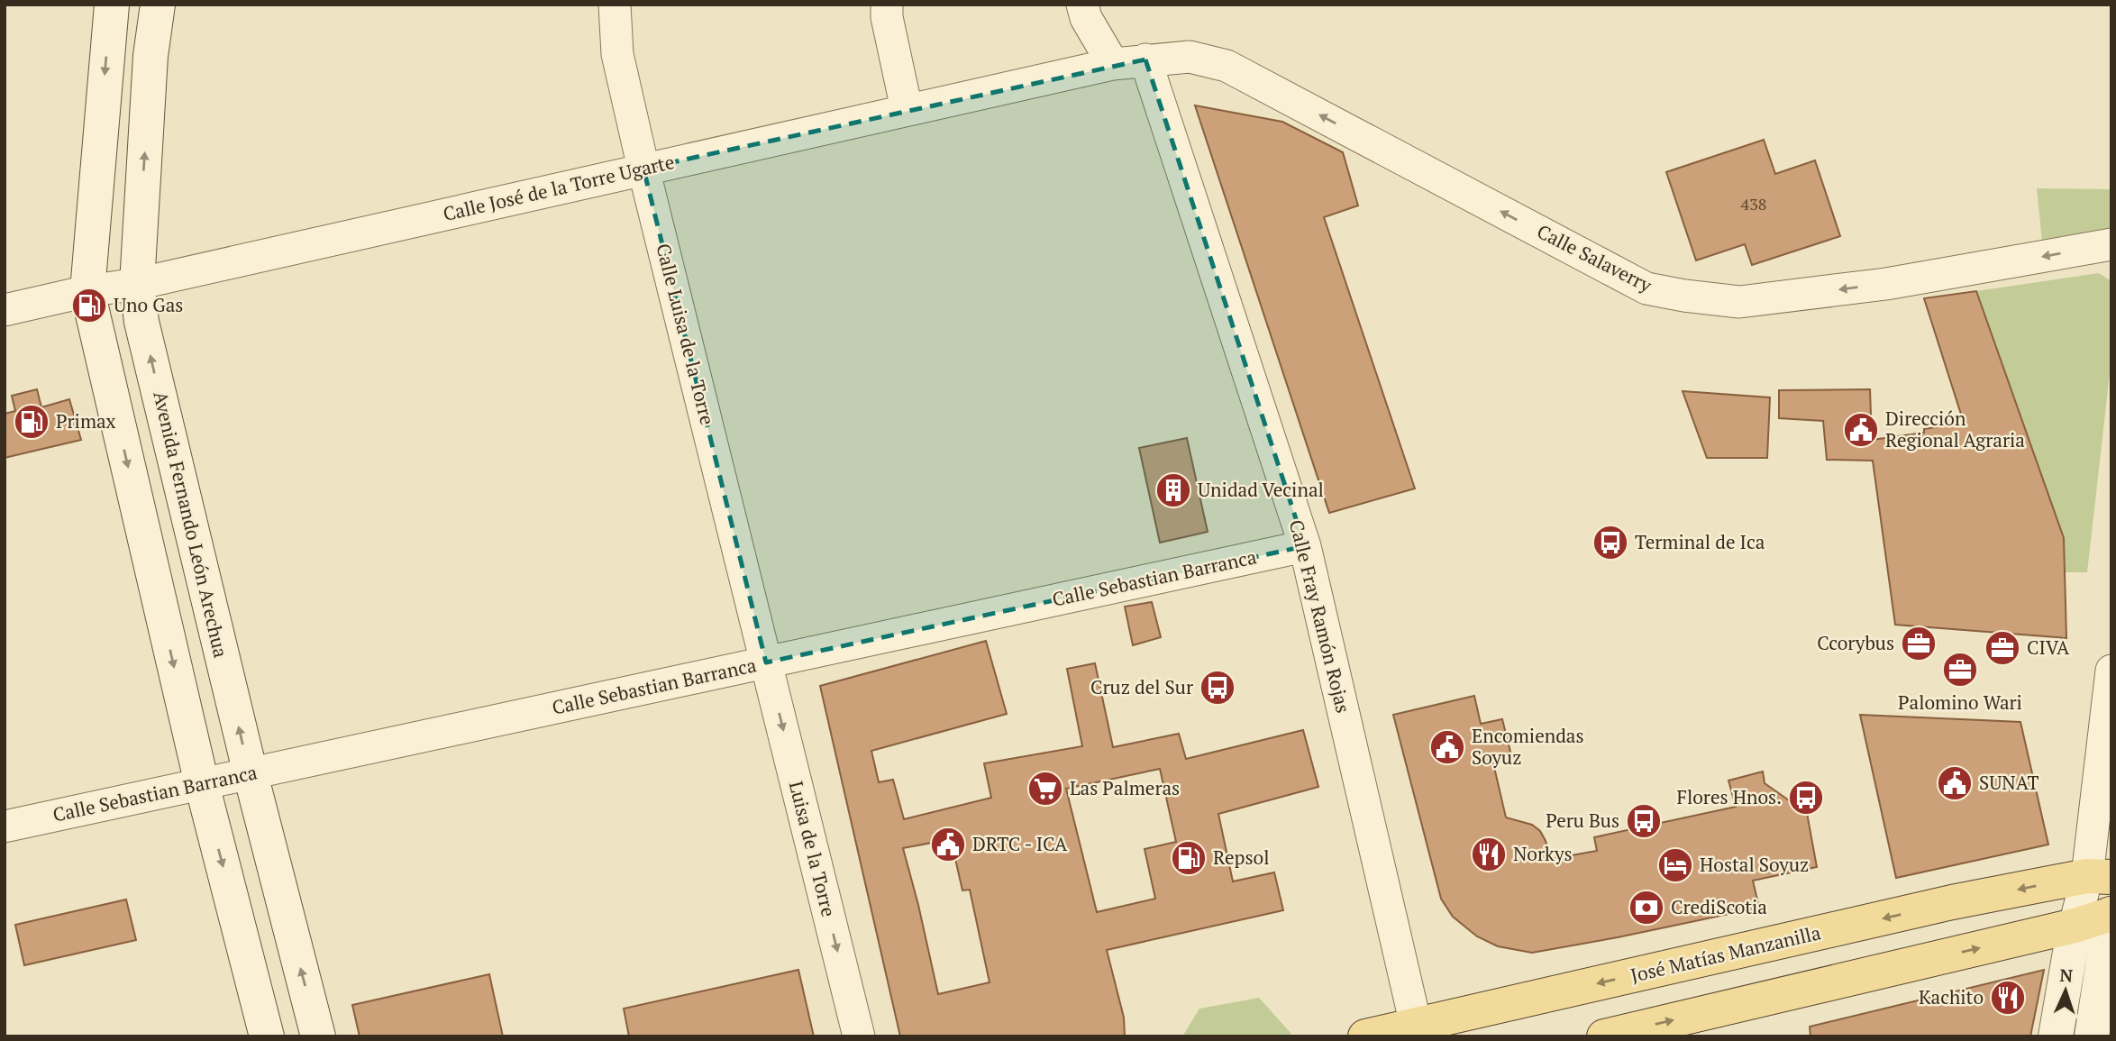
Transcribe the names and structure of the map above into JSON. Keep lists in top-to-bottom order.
{
  "streets": {
    "main road": ["Avenida Fernando León Arechua", "José Matías Manzanilla"],
    "street": [
      "Calle José de la Torre Ugarte",
      "Calle Salaverry",
      "Calle Luisa de la Torre",
      "Calle Sebastian Barranca",
      "Calle Fray Ramón Rojas",
      "Luisa de la Torre"
    ]
  },
  "crossings": [
    ["Calle José de la Torre Ugarte", "Calle Salaverry"],
    ["Calle José de la Torre Ugarte", "Calle Luisa de la Torre"],
    ["Calle José de la Torre Ugarte", "Avenida Fernando León Arechua"],
    ["Calle Salaverry", "Calle Fray Ramón Rojas"],
    ["Calle Luisa de la Torre", "Calle Sebastian Barranca"],
    ["Calle Luisa de la Torre", "Luisa de la Torre"],
    ["Avenida Fernando León Arechua", "Calle Sebastian Barranca"],
    ["Calle Sebastian Barranca", "Calle Fray Ramón Rojas"],
    ["Calle Sebastian Barranca", "Luisa de la Torre"],
    ["Calle Fray Ramón Rojas", "José Matías Manzanilla"]
  ],
  "one_way": ["Calle Salaverry", "Luisa de la Torre"],
  "places": {
    "fuel station": ["Uno Gas", "Primax", "Repsol"],
    "public building": [
      "Dirección Regional Agraria",
      "Encomiendas Soyuz",
      "SUNAT",
      "DRTC - ICA"
    ],
    "building": ["Unidad Vecinal"],
    "bus stop": [
      "Terminal de Ica",
      "Cruz del Sur",
      "Flores Hnos.",
      "Peru Bus"
    ],
    "office": ["Ccorybus", "CIVA", "Palomino Wari"],
    "supermarket": ["Las Palmeras"],
    "restaurant": ["Norkys", "Kachito"],
    "hotel": ["Hostal Soyuz"],
    "bank": ["CrediScotia"]
  },
  "house_numbers": ["438"],
  "north": "top"
}
